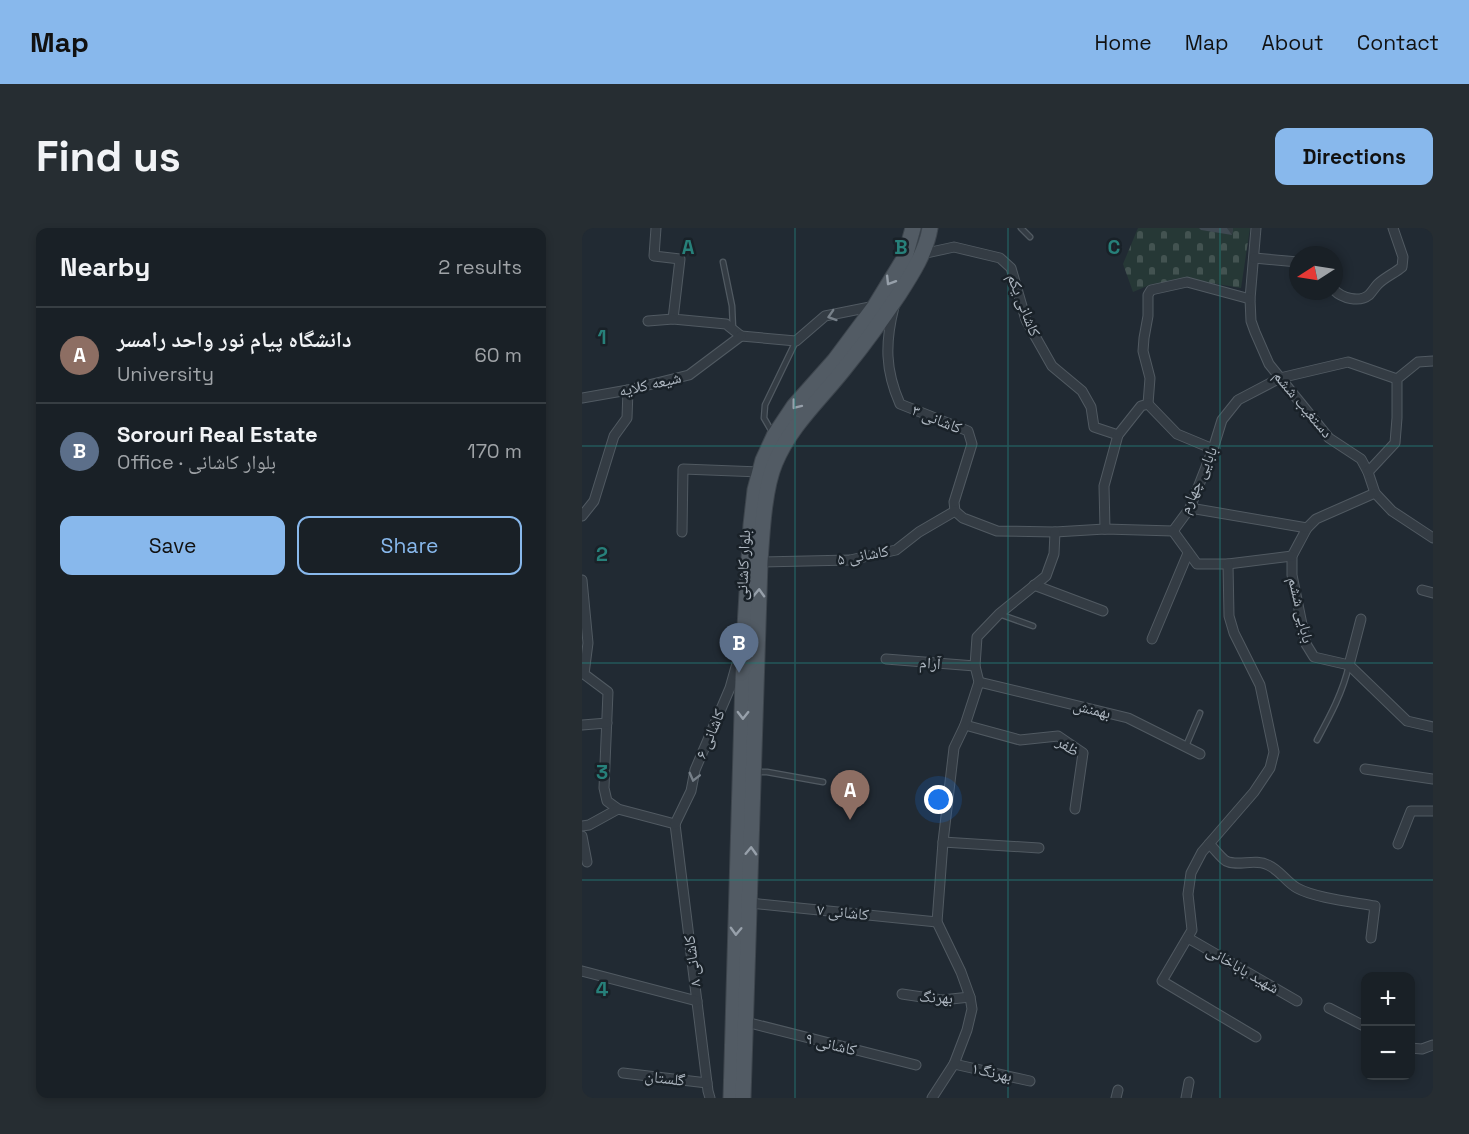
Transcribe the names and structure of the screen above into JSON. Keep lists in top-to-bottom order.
{
  "streets": {
    "main road": ["بلوار کاشانی"],
    "street": [
      "کاشانی یکم",
      "شیعه کلایه",
      "دستغیب ششم",
      "کاشانی ۳",
      "بابایی چهارم",
      "کاشانی ۵",
      "بابایی ششم",
      "آرام",
      "بهمنش",
      "کاشانی ۶",
      "ظفر",
      "کاشانی ۷",
      "کاشانی ۸",
      "شهید باباخانی",
      "بهرنگ",
      "کاشانی ۹",
      "۱بهرنگ",
      "گلستان"
    ]
  },
  "crossings": [
    ["کاشانی یکم", "بلوار کاشانی"],
    ["دستغیب ششم", "بابایی چهارم"],
    ["دستغیب ششم", "بابایی ششم"],
    ["کاشانی ۳", "کاشانی ۵"],
    ["کاشانی ۳", "بلوار کاشانی"],
    ["کاشانی ۵", "بلوار کاشانی"],
    ["بلوار کاشانی", "کاشانی ۶"],
    ["بلوار کاشانی", "کاشانی ۷"],
    ["بلوار کاشانی", "کاشانی ۹"],
    ["کاشانی ۶", "کاشانی ۸"],
    ["کاشانی ۸", "گلستان"]
  ],
  "one_way": ["کاشانی ۶"],
  "north": "left",
  "page": {
    "header": "Map",
    "nav": [
      "Home",
      "Map",
      "About",
      "Contact"
    ],
    "buttons": [
      "Directions",
      ["Save", "Share"]
    ],
    "title": "Find us",
    "heading": ["Nearby", "2 results"],
    "list": [
      {
        "mark": "A",
        "name": "دانشگاه پیام نور واحد رامسر",
        "note": "University",
        "value": "60 m"
      },
      {
        "mark": "B",
        "name": "Sorouri Real Estate",
        "note": "Office · بلوار کاشانی",
        "value": "170 m"
      }
    ],
    "pins": ["B", "A"],
    "map_buttons": ["+", "−"]
  },
  "grid": {
    "columns": ["A", "B", "C"],
    "rows": [
      "1",
      "2",
      "3",
      "4"
    ]
  }
}
